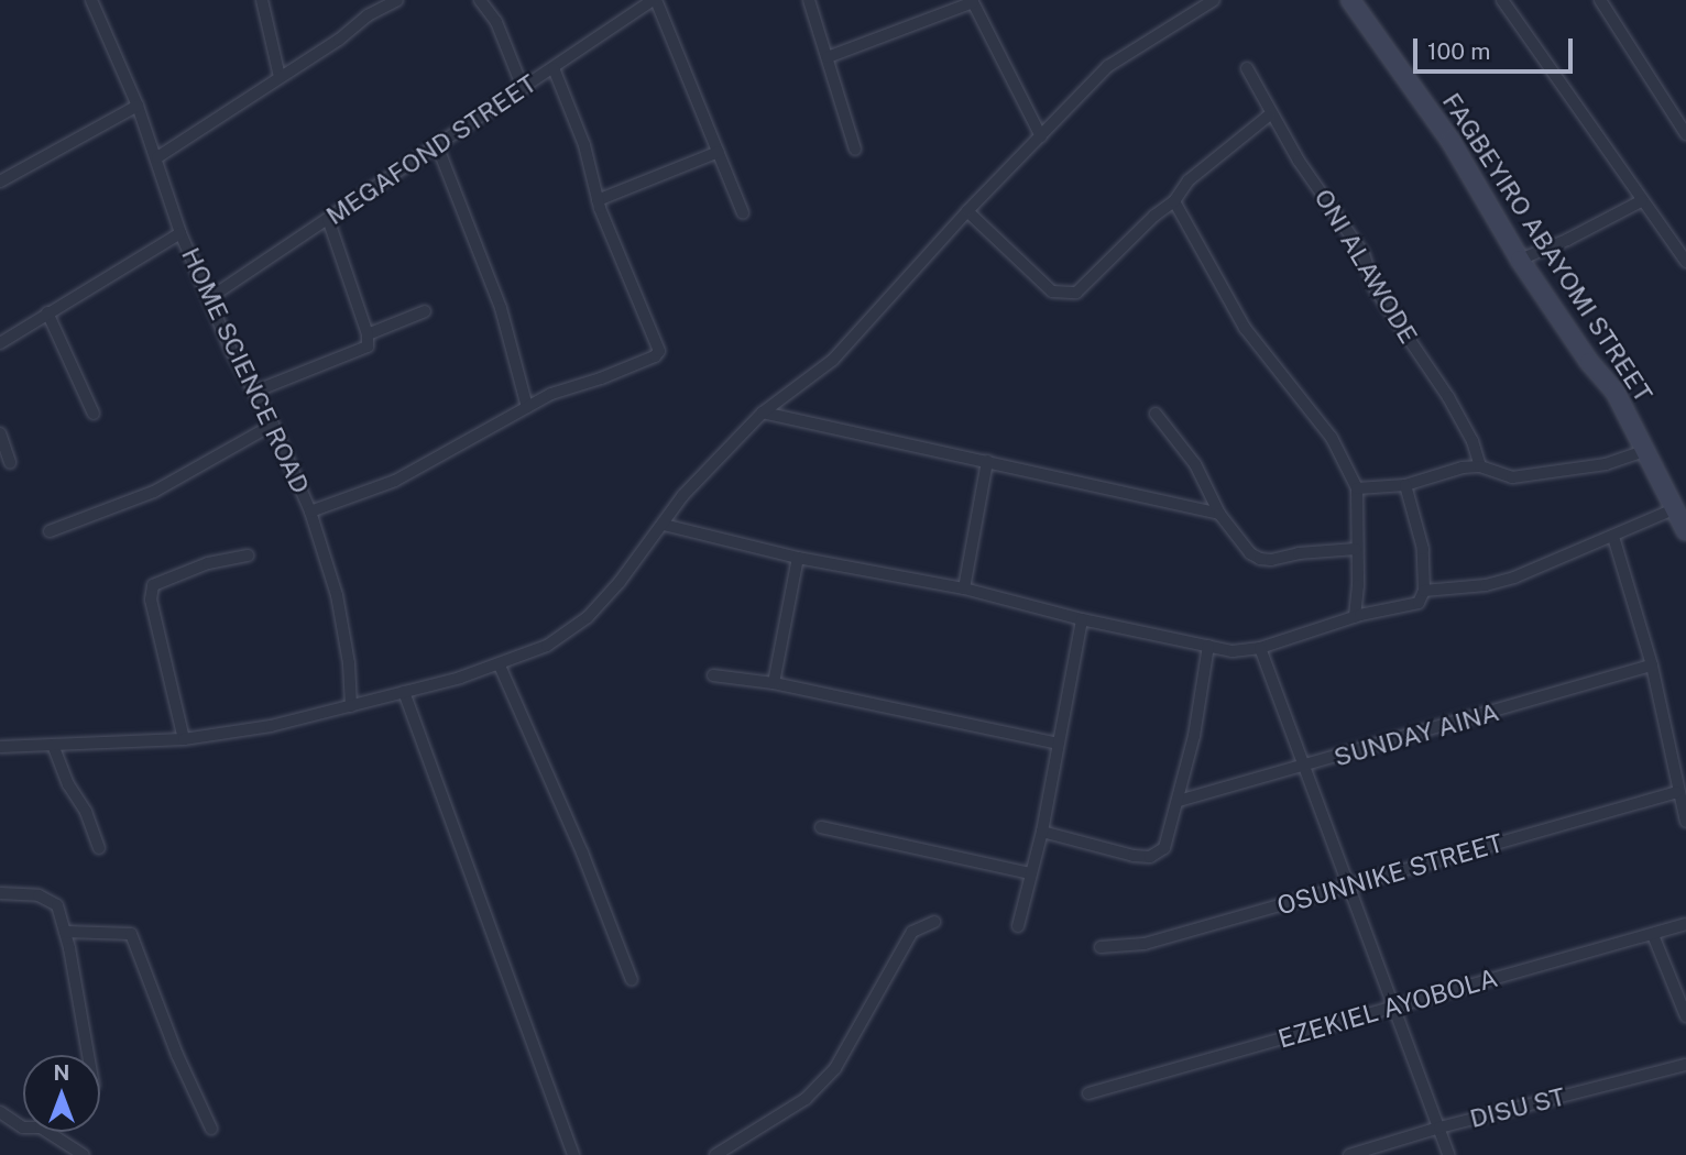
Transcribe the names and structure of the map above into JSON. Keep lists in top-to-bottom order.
{
  "streets": {
    "street": [
      "MEGAFOND STREET",
      "FAGBEYIRO ABAYOMI STREET",
      "ONI ALAWODE",
      "HOME SCIENCE ROAD",
      "SUNDAY AINA",
      "OSUNNIKE STREET",
      "EZEKIEL AYOBOLA",
      "DISU ST"
    ]
  },
  "crossings": [
    ["MEGAFOND STREET", "HOME SCIENCE ROAD"]
  ],
  "scale_bar": "100 m",
  "north": "top"
}
